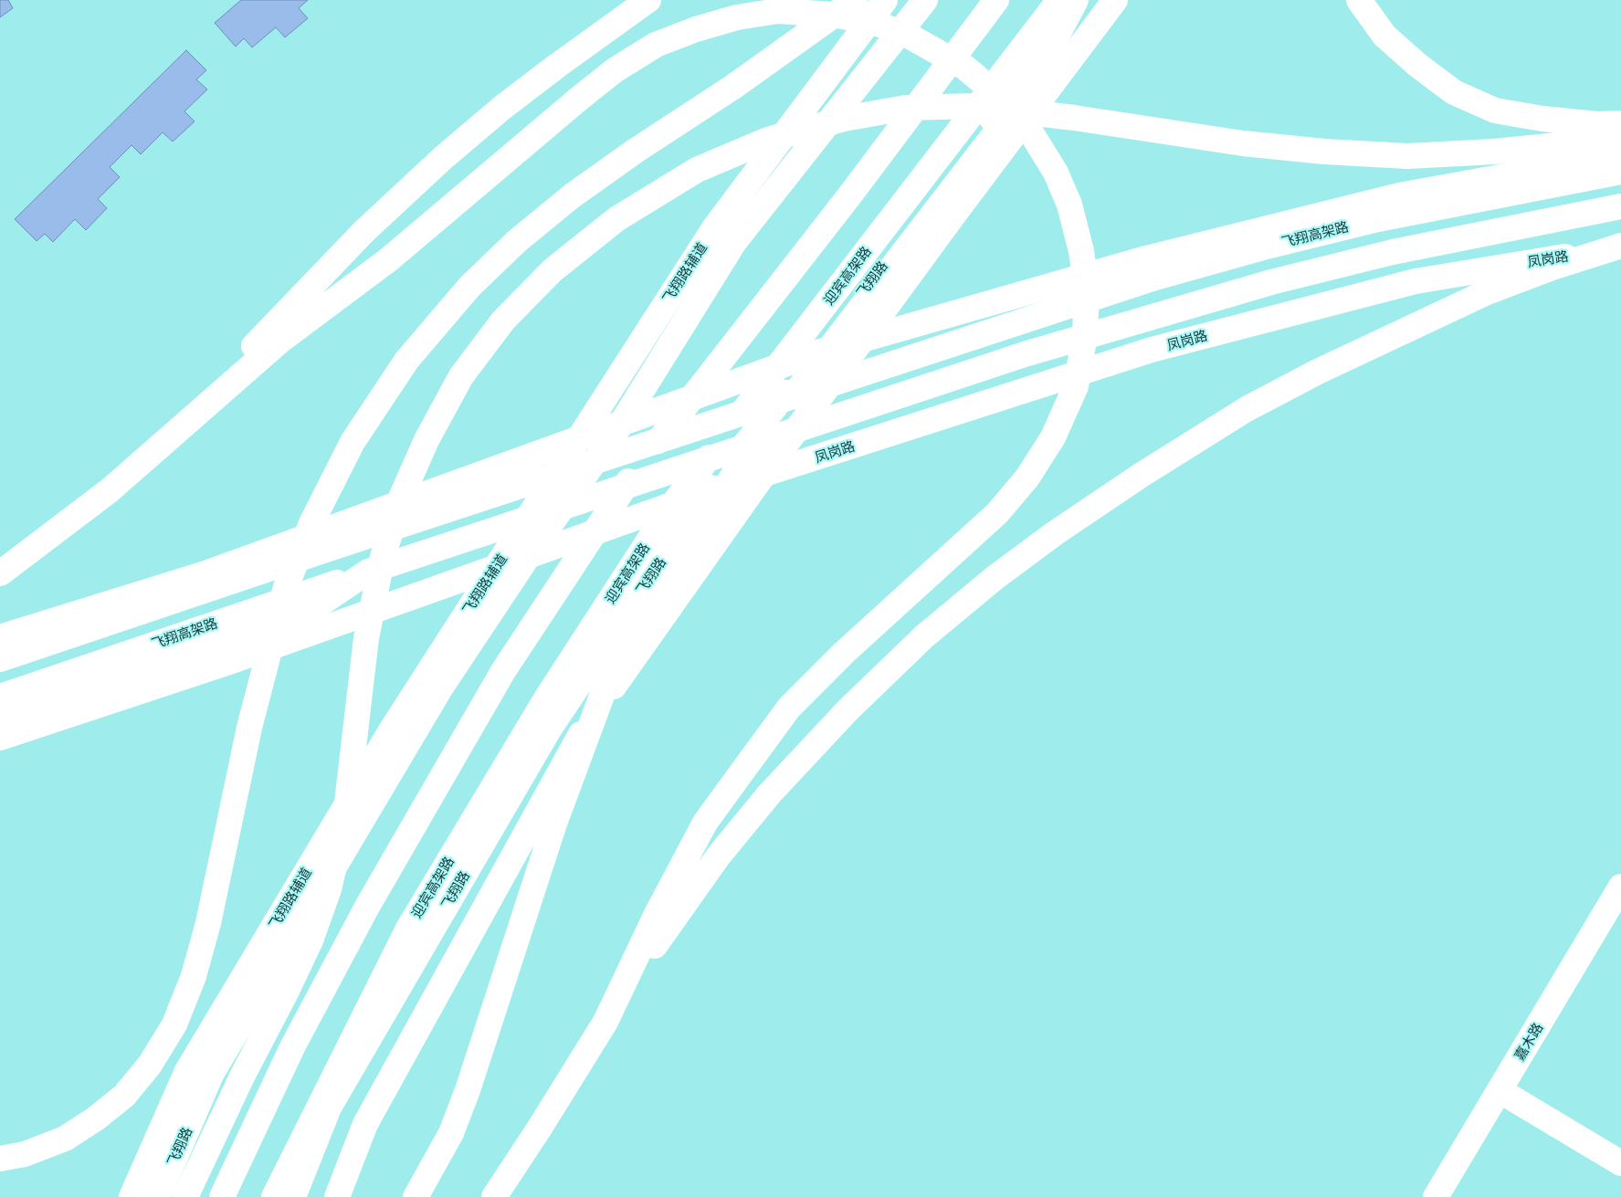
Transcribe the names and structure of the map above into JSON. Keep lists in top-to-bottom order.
{
  "streets": {
    "main road": [
      "飞翔高架路",
      "凤岗路",
      "飞翔路辅道",
      "迎宾高架路",
      "飞翔路",
      "嘉木路"
    ]
  },
  "crossings": [
    ["凤岗路", "飞翔路辅道"],
    ["凤岗路", "飞翔路"]
  ]
}
